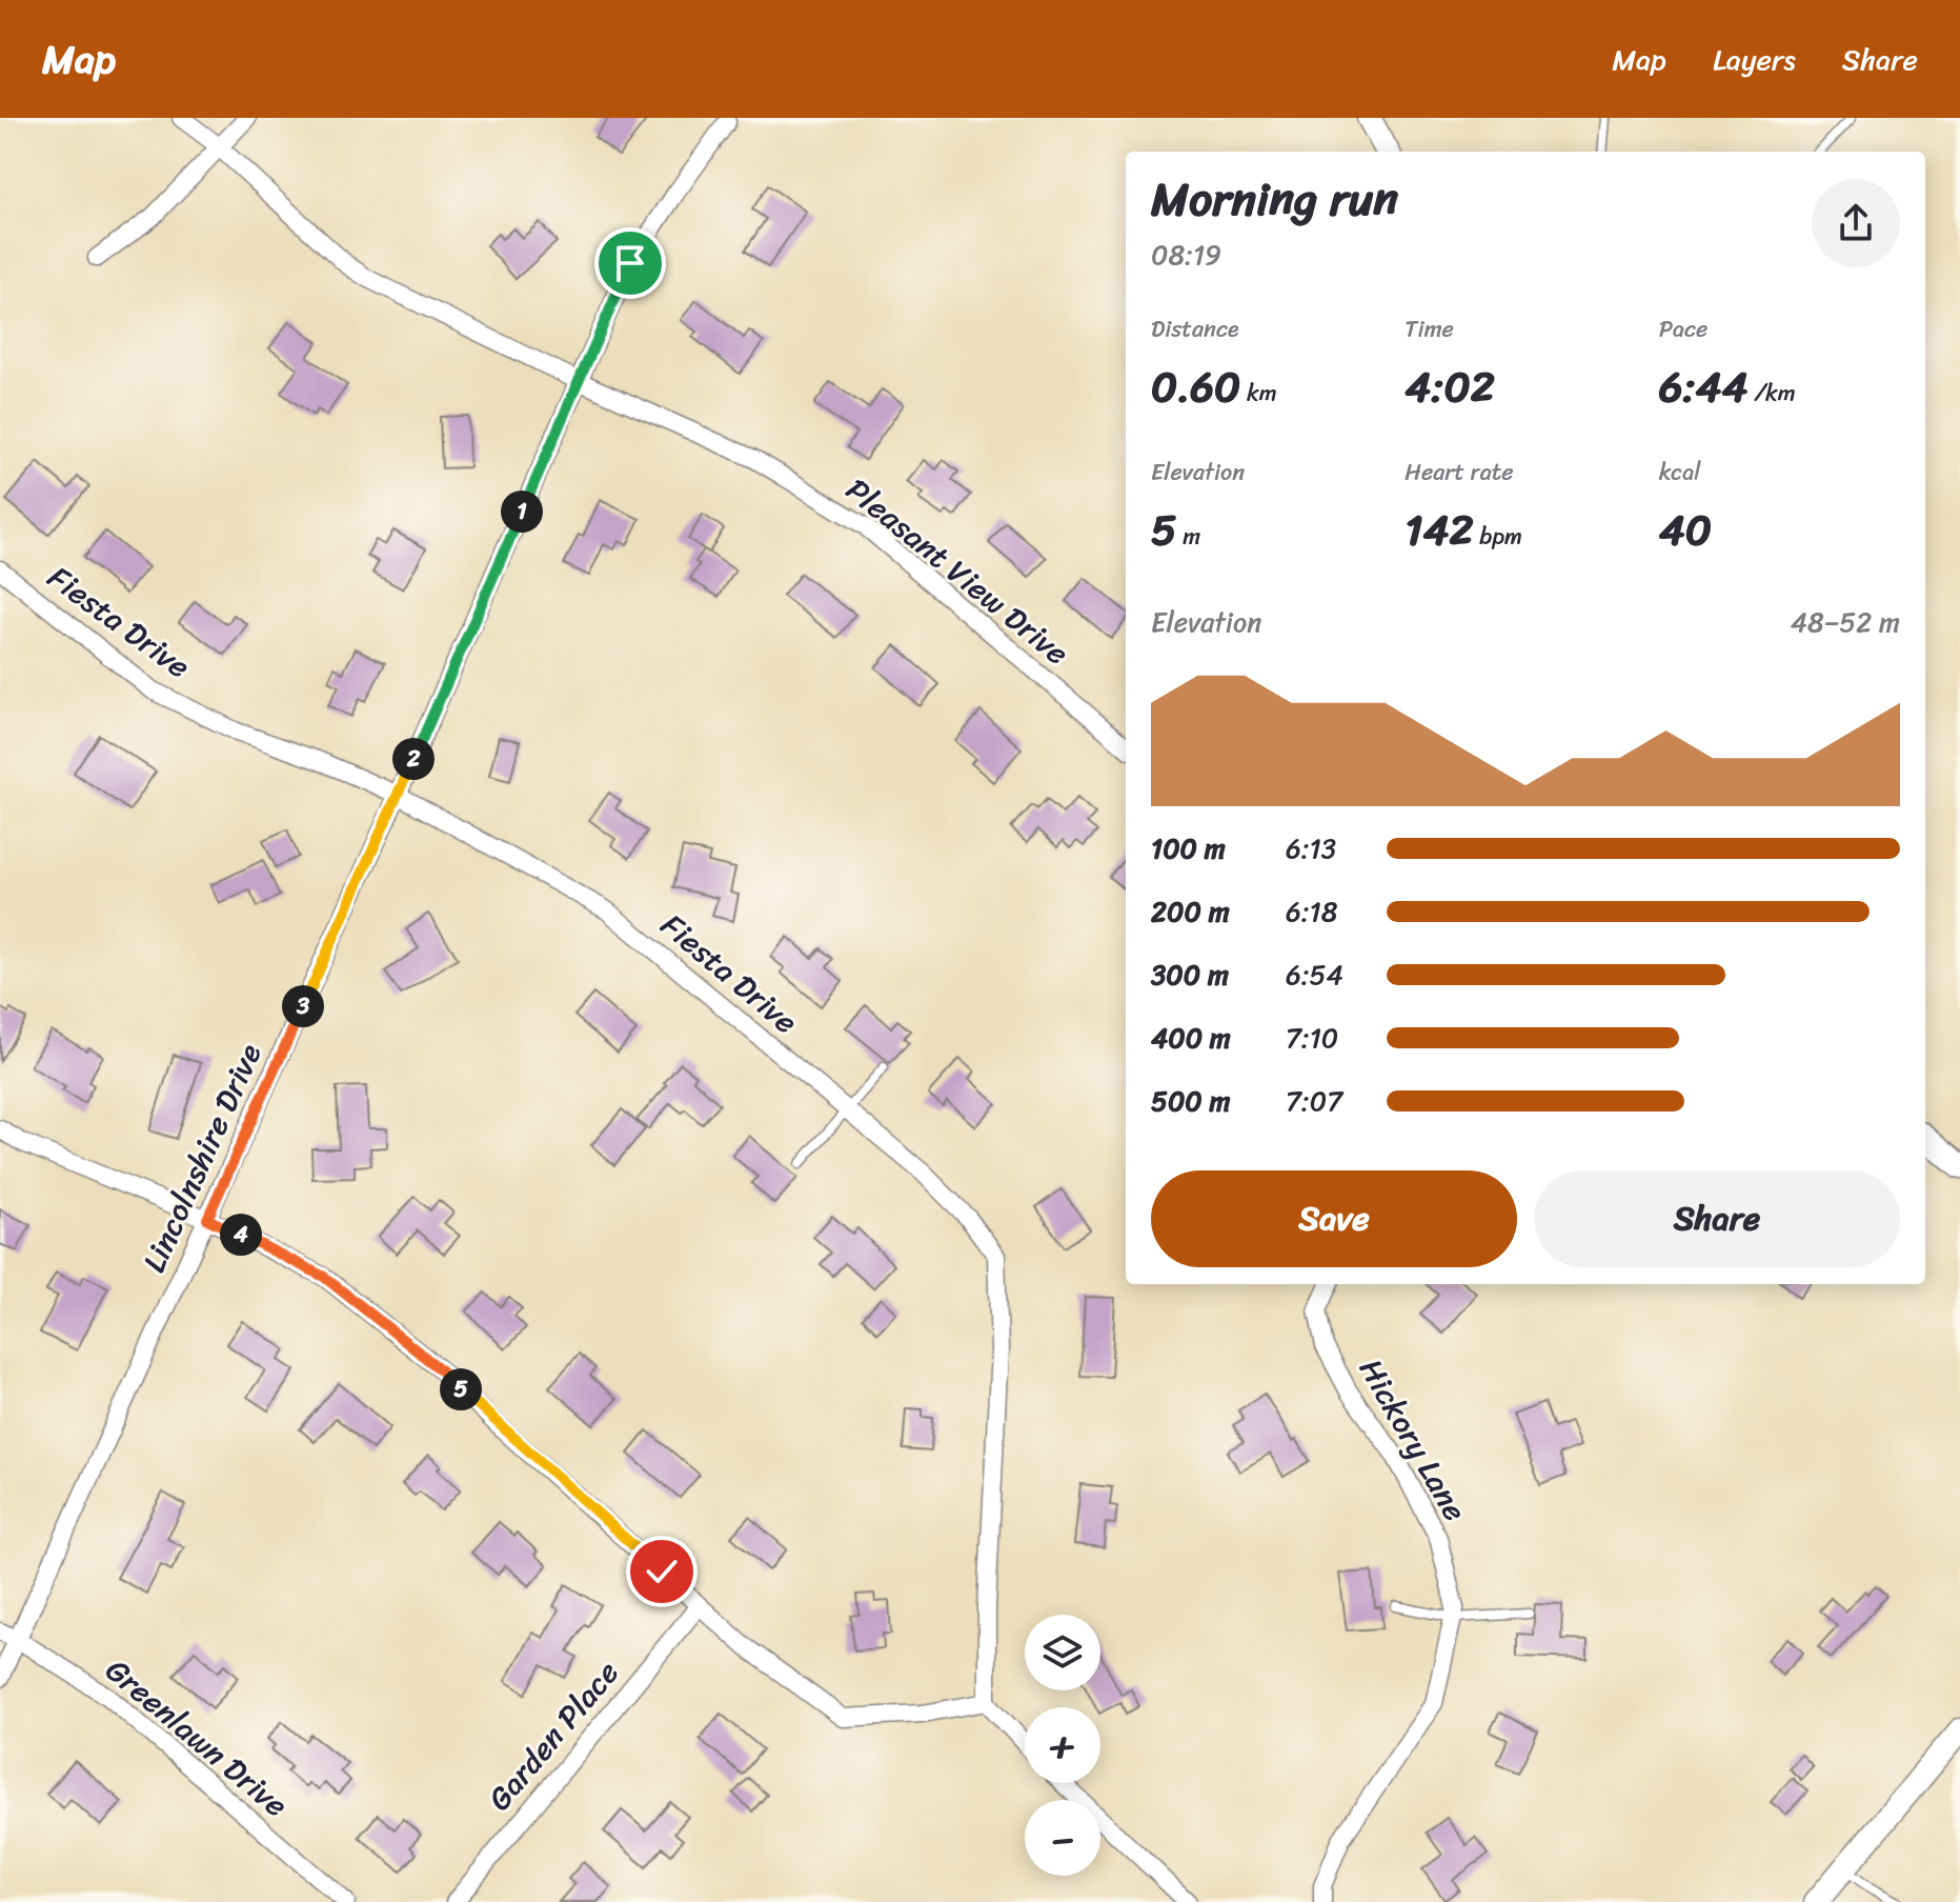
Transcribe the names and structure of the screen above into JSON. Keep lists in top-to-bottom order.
{
  "streets": {
    "street": [
      "Pleasant View Drive",
      "Fiesta Drive",
      "Lincolnshire Drive",
      "Hickory Lane",
      "Garden Place",
      "Greenlawn Drive"
    ]
  },
  "crossings": [
    ["Pleasant View Drive", "Lincolnshire Drive"],
    ["Fiesta Drive", "Lincolnshire Drive"],
    ["Lincolnshire Drive", "Greenlawn Drive"]
  ],
  "page": {
    "header": "Map",
    "nav": ["Map", "Layers", "Share"],
    "heading": ["Morning run", "08:19"],
    "stats": [
      ["Distance", "0.60 km"],
      ["Time", "4:02"],
      ["Pace", "6:44 /km"],
      ["Elevation", "5 m"],
      ["Heart rate", "142 bpm"],
      ["kcal", "40"]
    ],
    "pins": [
      "1",
      "2",
      "3",
      "4",
      "5"
    ],
    "chart": ["Elevation", "48–52 m"],
    "list": [
      {
        "name": "100 m",
        "note": "6:13"
      },
      {
        "name": "200 m",
        "note": "6:18"
      },
      {
        "name": "300 m",
        "note": "6:54"
      },
      {
        "name": "400 m",
        "note": "7:10"
      },
      {
        "name": "500 m",
        "note": "7:07"
      }
    ],
    "buttons": ["Save", "Share"],
    "map_buttons": ["+", "−"]
  }
}
